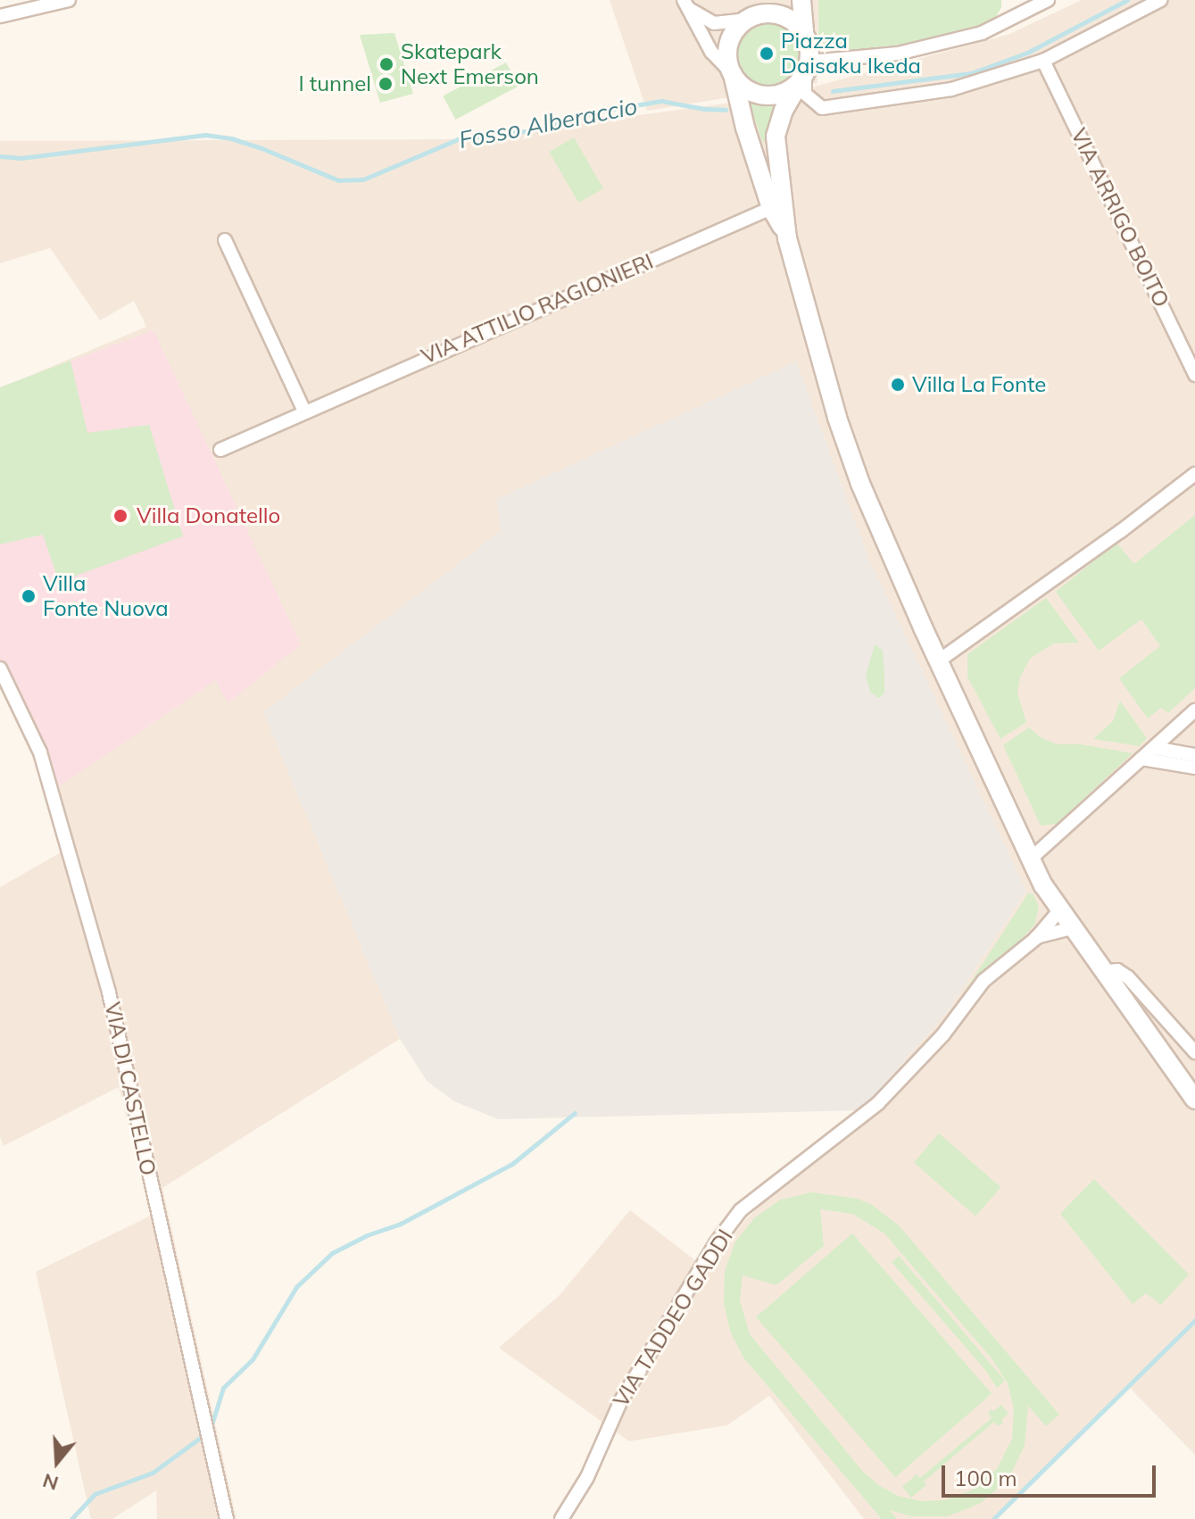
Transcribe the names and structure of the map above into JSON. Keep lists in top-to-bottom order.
{
  "streets": {
    "street": [
      "VIA ARRIGO BOITO",
      "VIA ATTILIO RAGIONIERI",
      "VIA DI CASTELLO",
      "VIA TADDEO GADDI"
    ]
  },
  "water": ["Fosso Alberaccio"],
  "places": [
    "Piazza Daisaku Ikeda",
    "Skatepark Next Emerson",
    "I tunnel",
    "Villa La Fonte",
    "Villa Donatello",
    "Villa Fonte Nuova"
  ],
  "scale_bar": "100 m",
  "north": "bottom"
}
